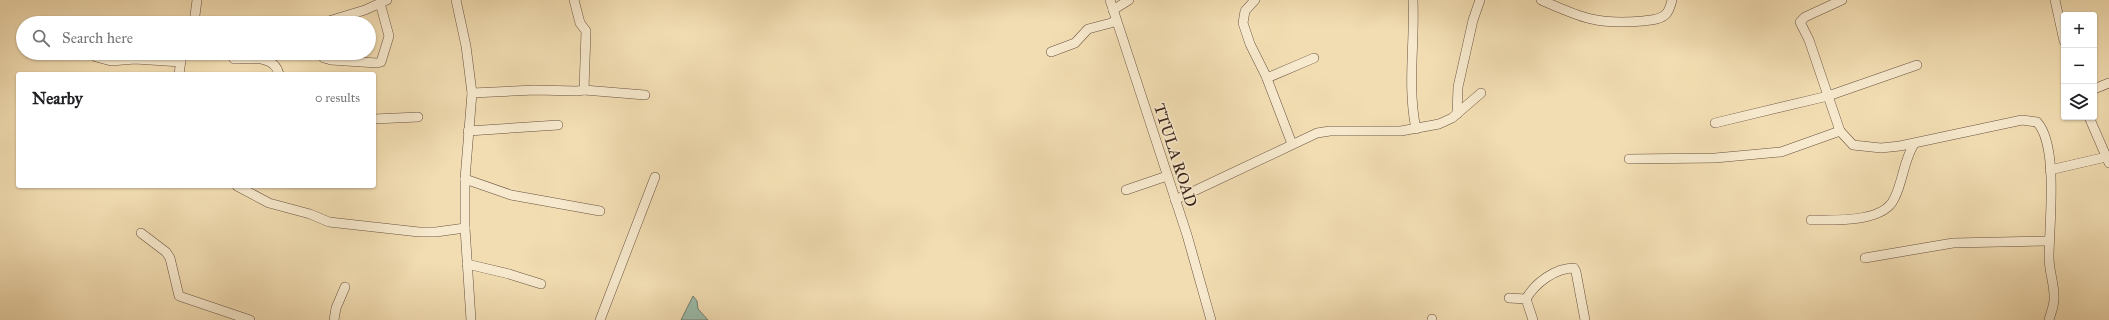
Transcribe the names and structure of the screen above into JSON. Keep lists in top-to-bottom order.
{
  "streets": {
    "street": ["TTULA ROAD"]
  },
  "page": {
    "map_buttons": ["+", "−"],
    "search": "Search here",
    "heading": ["Nearby", "0 results"]
  }
}
